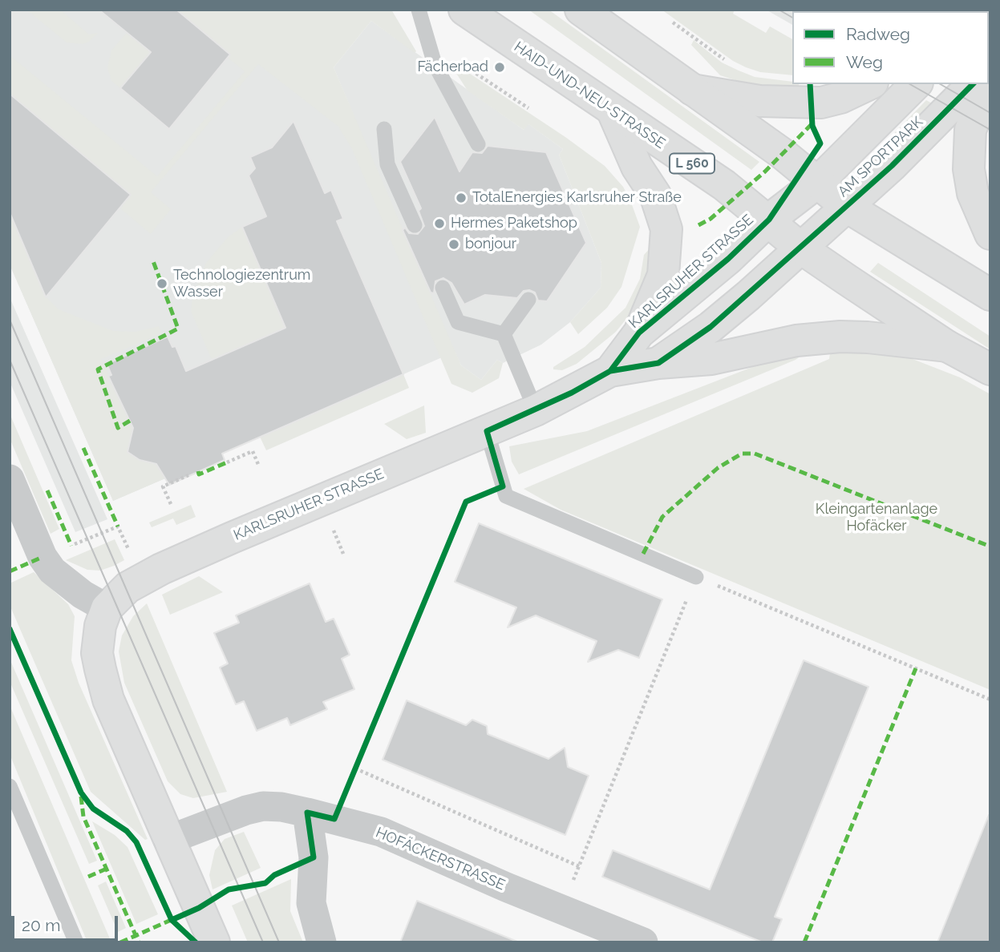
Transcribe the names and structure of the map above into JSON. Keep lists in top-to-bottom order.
{
  "streets": {
    "street": [
      "HAID-UND-NEU-STRASSE",
      "AM SPORTPARK",
      "L 560",
      "KARLSRUHER STRASSE",
      "HOFÄCKERSTRASSE"
    ]
  },
  "crossings": [
    ["HAID-UND-NEU-STRASSE", "L 560"],
    ["HAID-UND-NEU-STRASSE", "KARLSRUHER STRASSE"],
    ["AM SPORTPARK", "L 560"],
    ["AM SPORTPARK", "KARLSRUHER STRASSE"],
    ["L 560", "KARLSRUHER STRASSE"],
    ["KARLSRUHER STRASSE", "HOFÄCKERSTRASSE"]
  ],
  "parks": ["Kleingartenanlage Hofäcker"],
  "places": [
    "Fächerbad",
    "TotalEnergies Karlsruher Straße",
    "Hermes Paketshop",
    "bonjour",
    "Technologiezentrum Wasser"
  ],
  "legend": ["Radweg", "Weg"],
  "scale_bar": "20 m"
}
